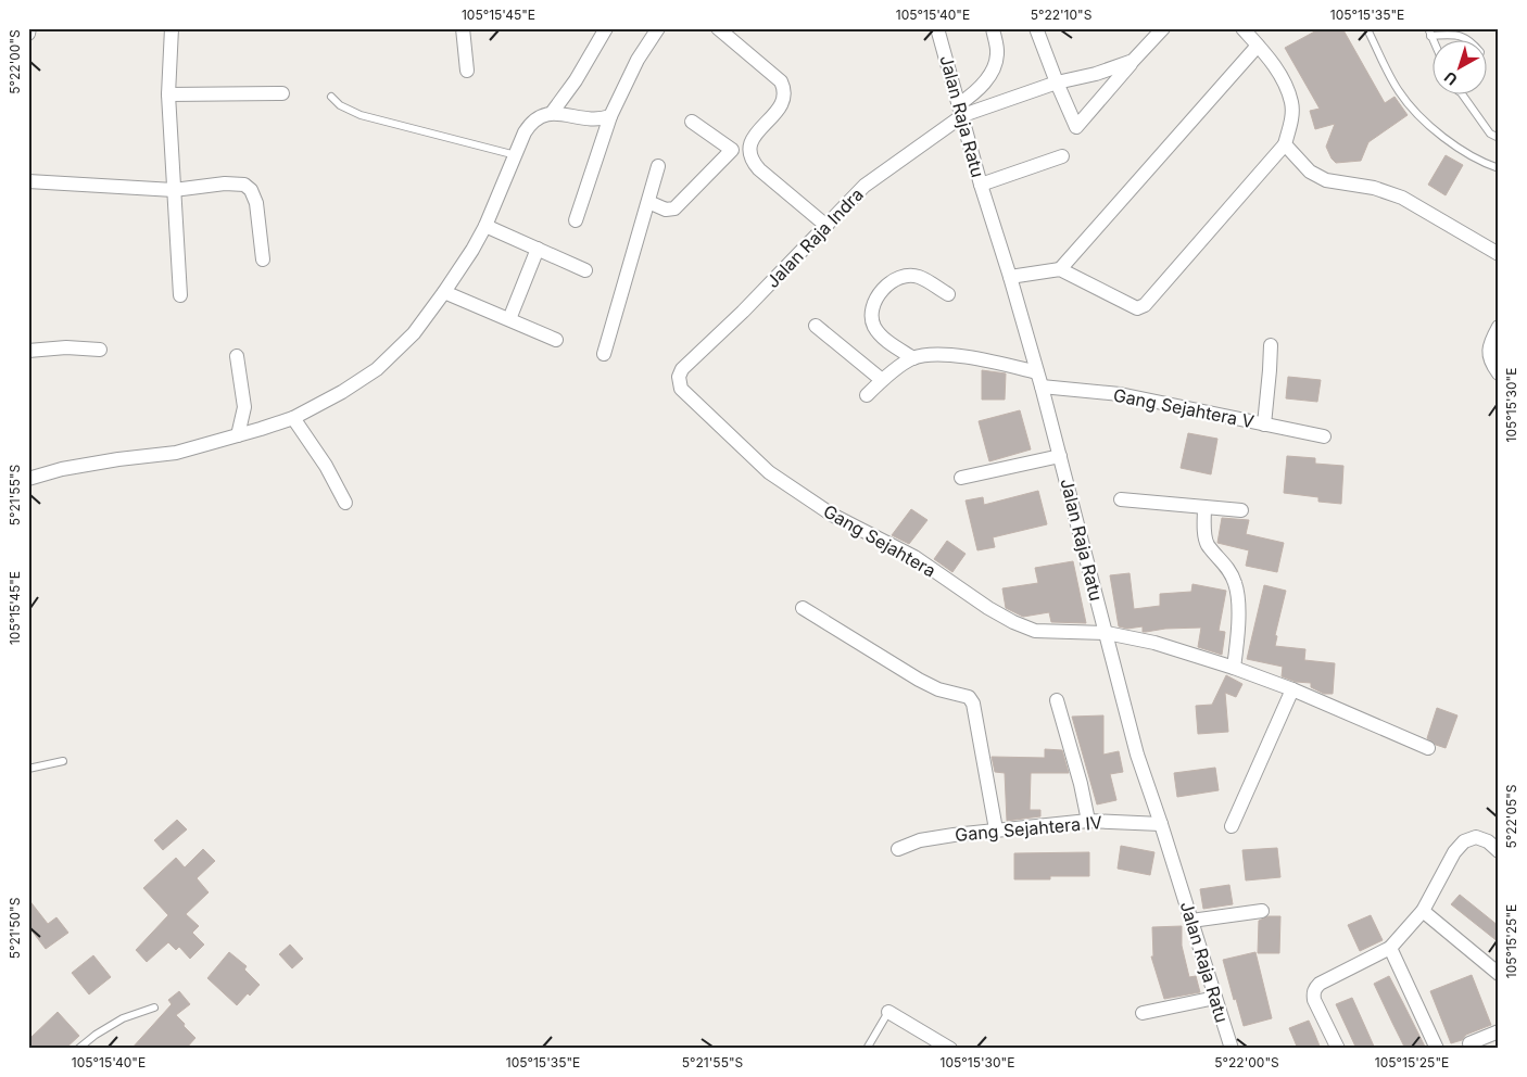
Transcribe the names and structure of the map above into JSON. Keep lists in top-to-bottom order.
{
  "streets": {
    "street": [
      "Jalan Raja Ratu",
      "Jalan Raja Indra",
      "Gang Sejahtera V",
      "Gang Sejahtera",
      "Gang Sejahtera IV"
    ]
  },
  "crossings": [
    ["Jalan Raja Ratu", "Jalan Raja Indra"],
    ["Jalan Raja Ratu", "Gang Sejahtera V"],
    ["Jalan Raja Ratu", "Gang Sejahtera"],
    ["Jalan Raja Ratu", "Gang Sejahtera IV"],
    ["Jalan Raja Indra", "Gang Sejahtera"]
  ],
  "north": "bottom left",
  "coordinates": [
    "105°15'45\"E",
    "105°15'40\"E",
    "5°22'10\"S",
    "105°15'35\"E",
    "5°22'00\"S",
    "105°15'30\"E",
    "5°21'55\"S",
    "5°22'05\"S",
    "5°21'50\"S",
    "105°15'25\"E"
  ]
}
